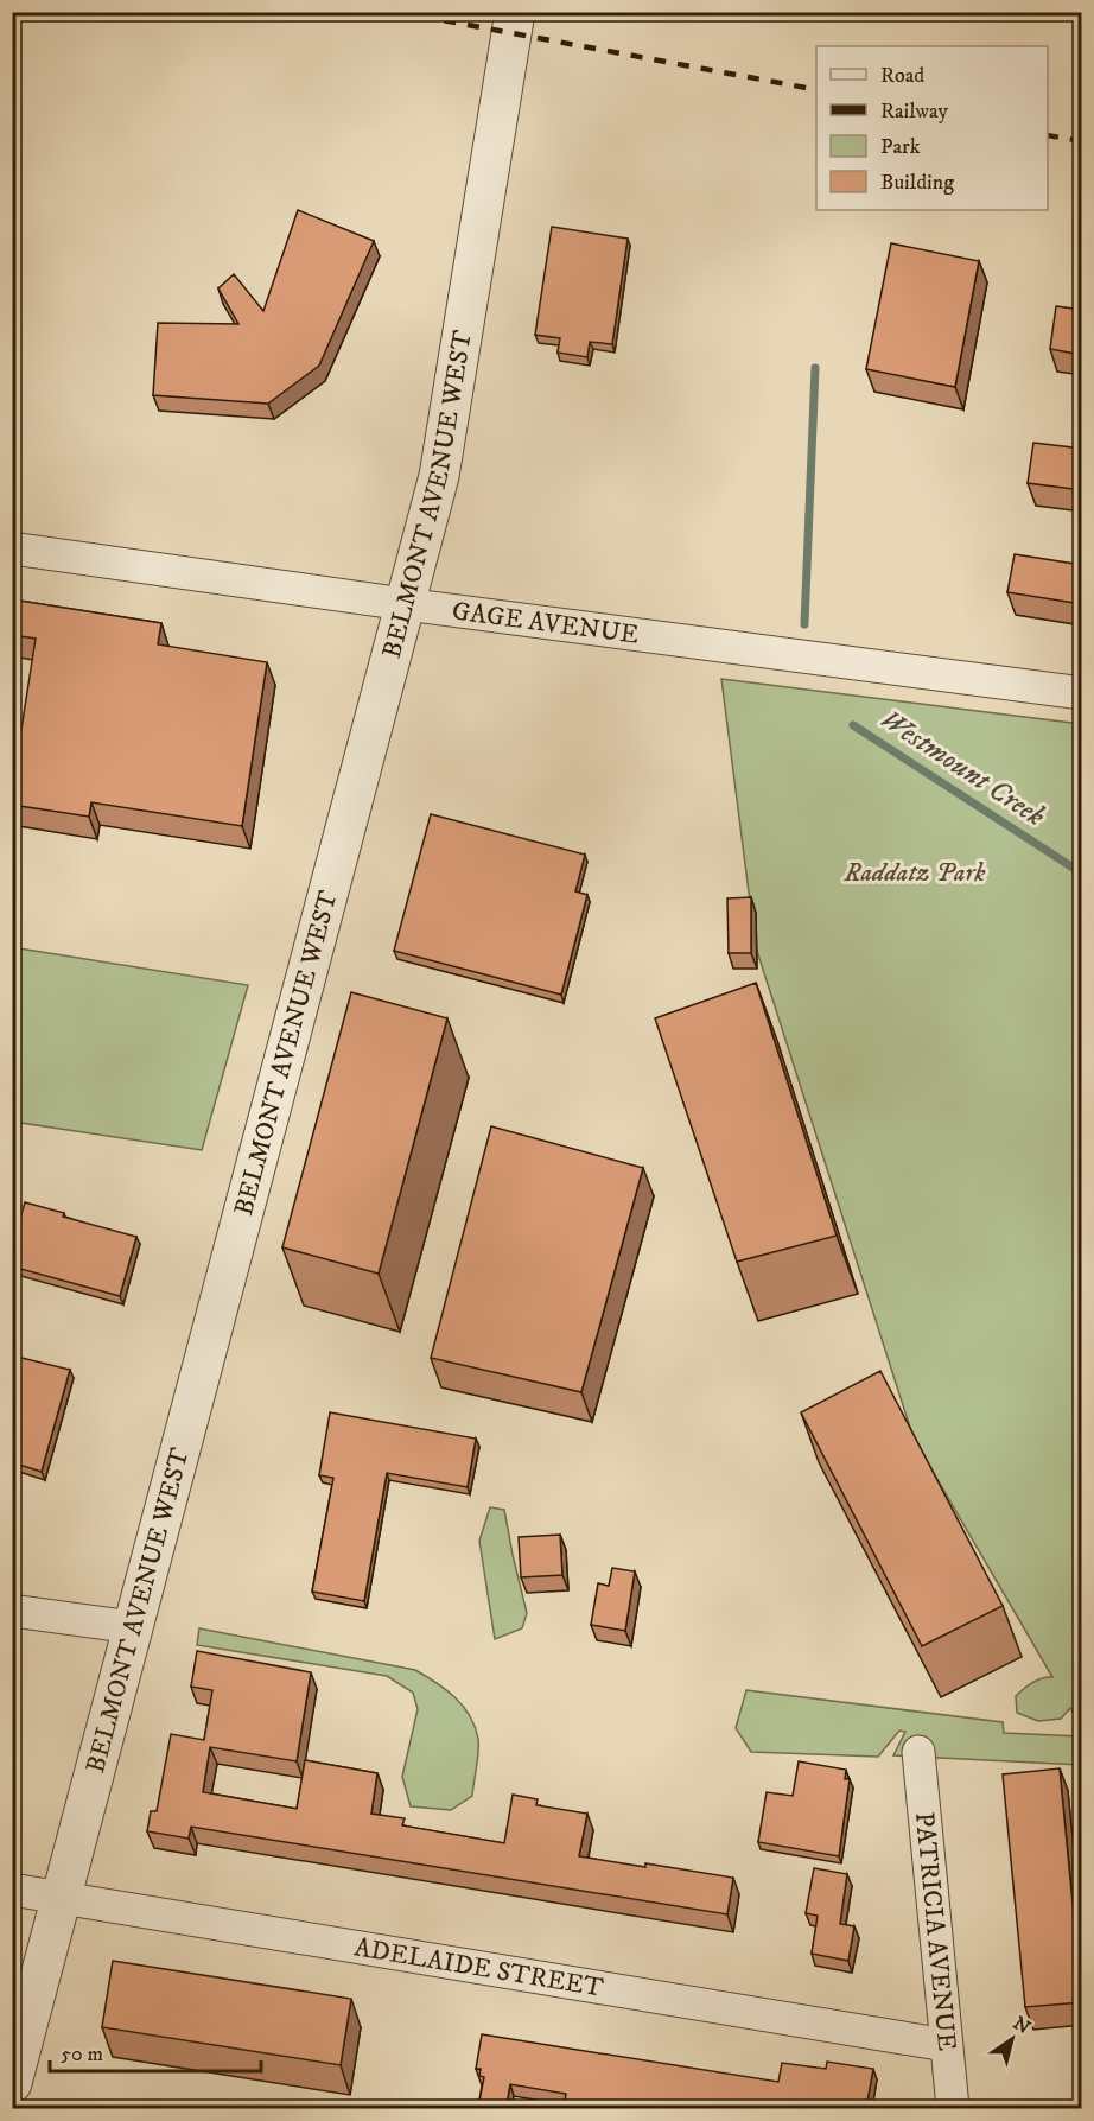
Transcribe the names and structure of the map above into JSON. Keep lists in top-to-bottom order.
{
  "streets": {
    "street": [
      "BELMONT AVENUE WEST",
      "GAGE AVENUE",
      "PATRICIA AVENUE",
      "ADELAIDE STREET"
    ]
  },
  "crossings": [
    ["BELMONT AVENUE WEST", "GAGE AVENUE"],
    ["BELMONT AVENUE WEST", "ADELAIDE STREET"],
    ["PATRICIA AVENUE", "ADELAIDE STREET"]
  ],
  "water": ["Westmount Creek"],
  "parks": ["Raddatz Park"],
  "legend": [
    "Road",
    "Railway",
    "Park",
    "Building"
  ],
  "scale_bar": "50 m",
  "north": "top right"
}
